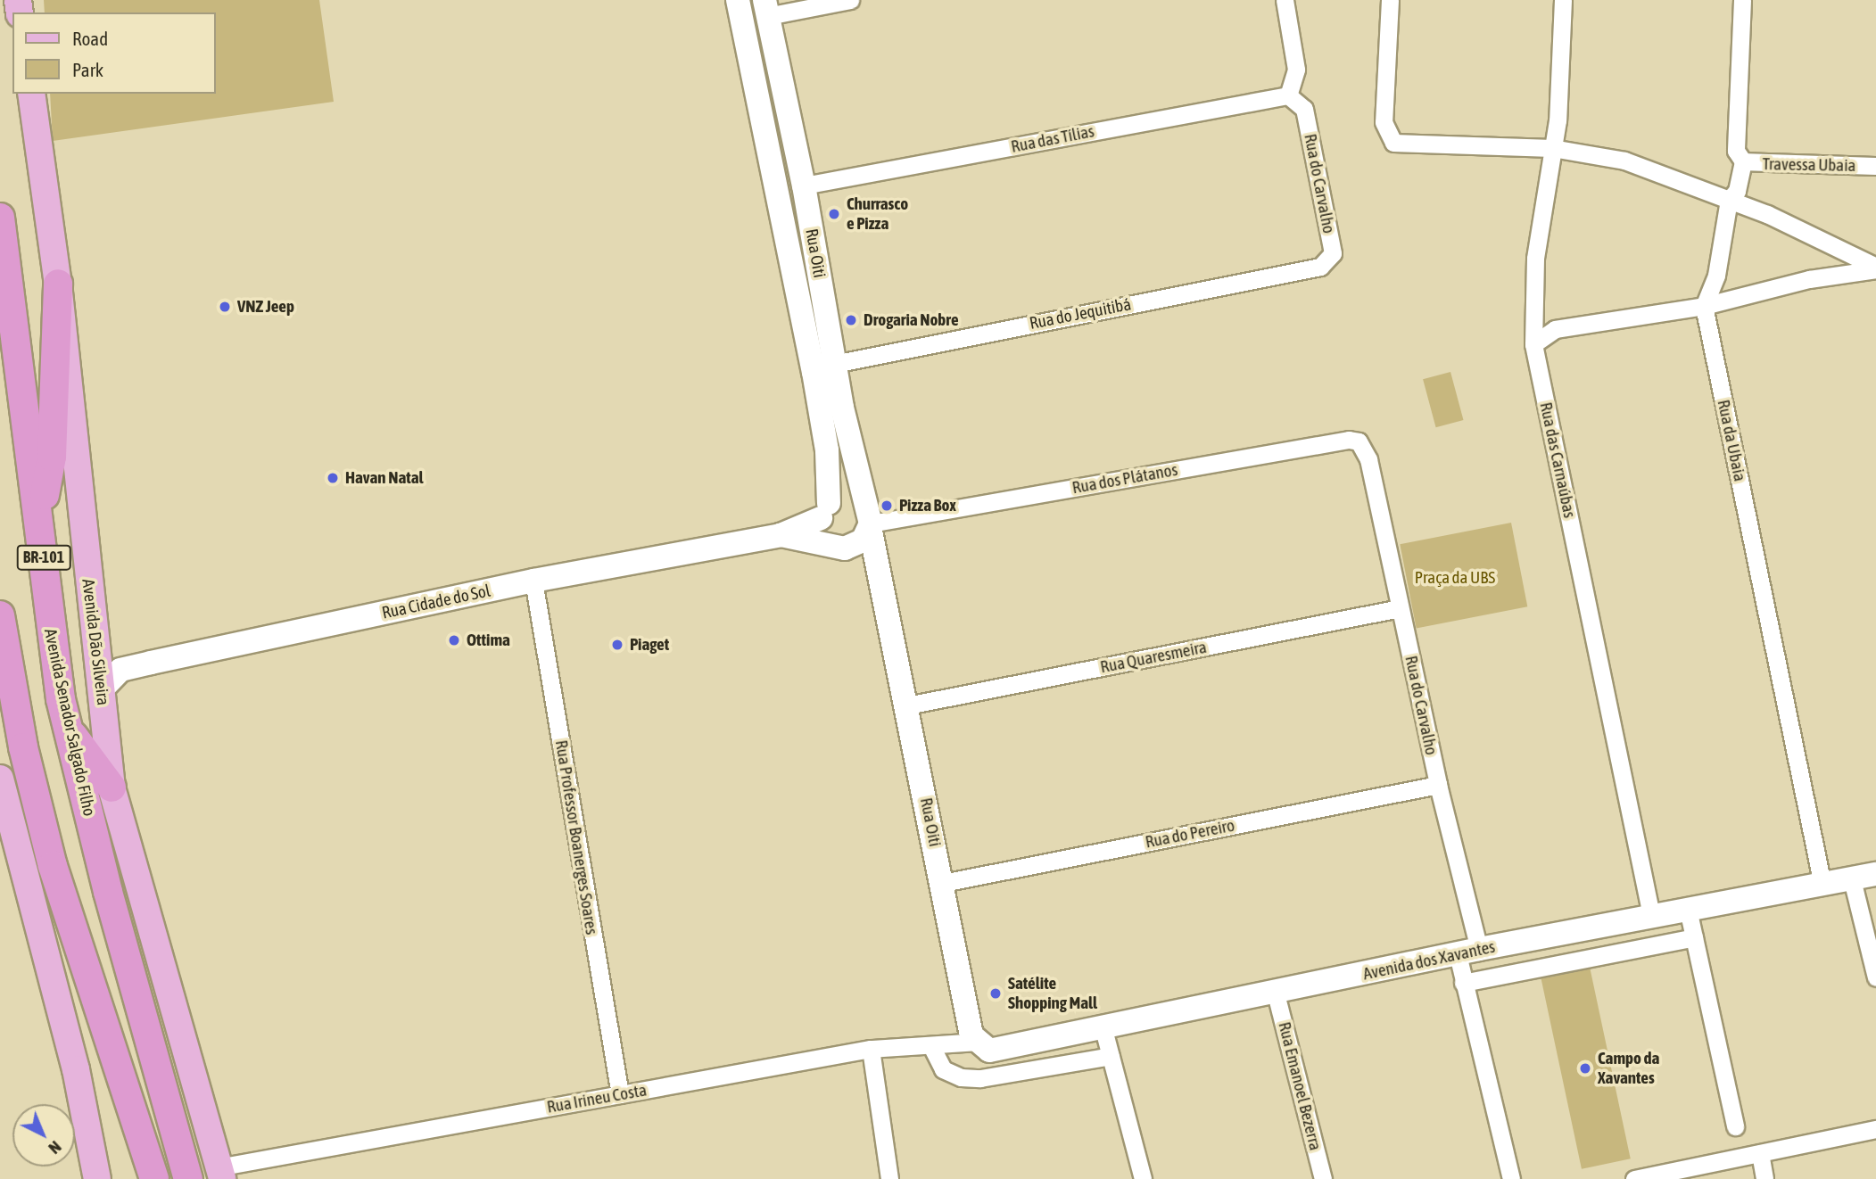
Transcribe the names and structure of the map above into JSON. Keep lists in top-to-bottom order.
{
  "streets": {
    "highway": ["BR-101", "Avenida Senador Salgado Filho"],
    "main road": [
      "Rua Oiti",
      "Rua Cidade do Sol",
      "Avenida Dão Silveira",
      "Avenida dos Xavantes"
    ],
    "street": [
      "Rua das Tílias",
      "Travessa Ubaia",
      "Rua do Carvalho",
      "Rua do Jequitibá",
      "Rua da Ubaia",
      "Rua das Carnaúbas",
      "Rua dos Plátanos",
      "Rua Quaresmeira",
      "Rua do Pereiro",
      "Rua Professor Boanerges Soares",
      "Rua Emanoel Bezerra",
      "Rua Irineu Costa"
    ]
  },
  "crossings": [
    ["Rua das Tílias", "Rua do Carvalho"],
    ["Rua das Tílias", "Rua Oiti"],
    ["Rua do Carvalho", "Rua do Jequitibá"],
    ["Rua do Carvalho", "Rua dos Plátanos"],
    ["Rua do Carvalho", "Rua Quaresmeira"],
    ["Rua do Carvalho", "Rua do Pereiro"],
    ["Rua do Carvalho", "Avenida dos Xavantes"],
    ["Rua Oiti", "Rua do Jequitibá"],
    ["Rua Oiti", "Rua dos Plátanos"],
    ["Rua Oiti", "Rua Cidade do Sol"],
    ["Rua Oiti", "Rua Quaresmeira"],
    ["Rua Oiti", "Rua do Pereiro"],
    ["Rua Oiti", "Avenida dos Xavantes"],
    ["Rua Oiti", "Rua Irineu Costa"],
    ["Rua da Ubaia", "Avenida dos Xavantes"],
    ["Rua das Carnaúbas", "Avenida dos Xavantes"],
    ["Rua dos Plátanos", "Rua Cidade do Sol"],
    ["Rua Cidade do Sol", "Avenida Dão Silveira"],
    ["Rua Cidade do Sol", "Rua Professor Boanerges Soares"],
    ["Avenida Dão Silveira", "Rua Irineu Costa"],
    ["Rua Professor Boanerges Soares", "Rua Irineu Costa"],
    ["Avenida dos Xavantes", "Rua Emanoel Bezerra"],
    ["Avenida dos Xavantes", "Rua Irineu Costa"]
  ],
  "parks": ["Praça da UBS"],
  "places": [
    "Churrasco e Pizza",
    "VNZ Jeep",
    "Drogaria Nobre",
    "Havan Natal",
    "Pizza Box",
    "Ottima",
    "Piaget",
    "Satélite Shopping Mall",
    "Campo da Xavantes"
  ],
  "legend": ["Road", "Park"],
  "north": "bottom right"
}
